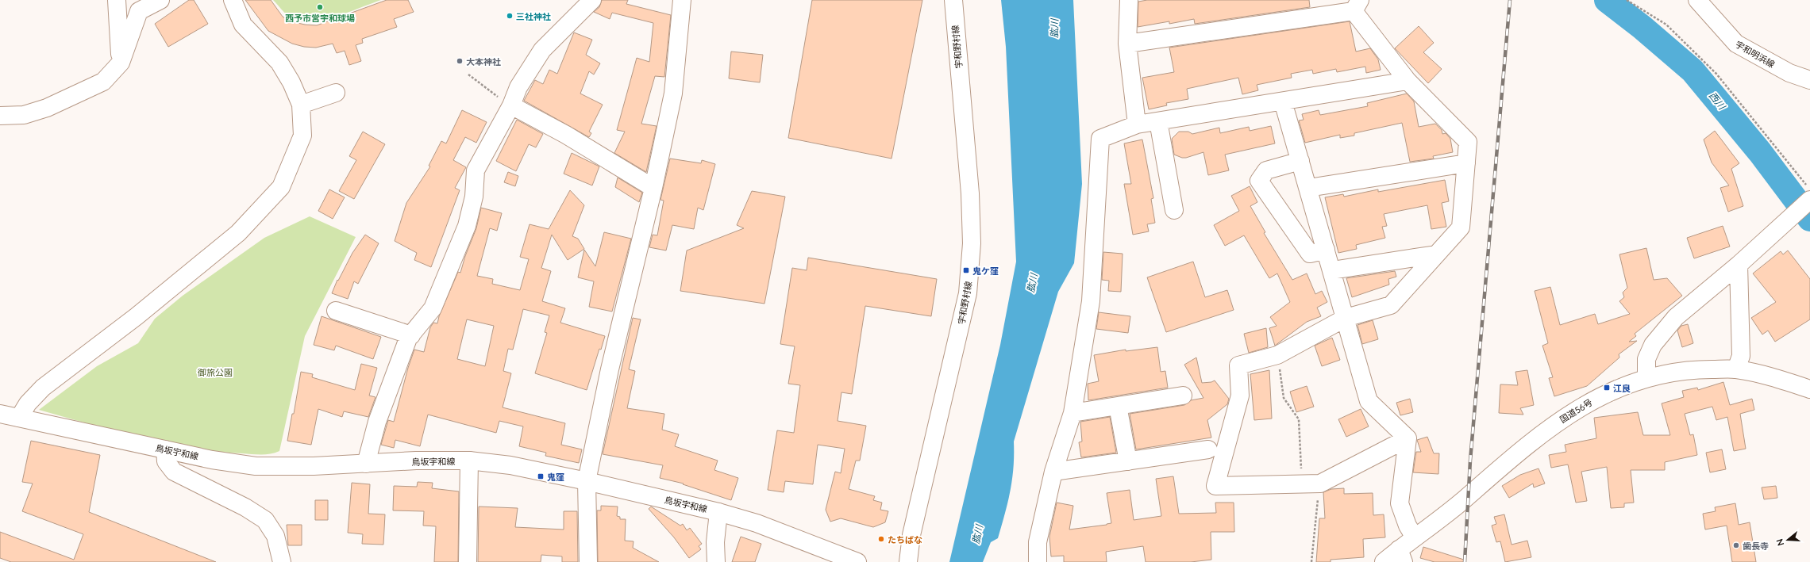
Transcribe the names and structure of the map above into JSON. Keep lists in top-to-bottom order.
{
  "streets": {
    "main road": [
      "宇和野村線",
      "宇和明浜線",
      "国道56号",
      "鳥坂宇和線"
    ]
  },
  "water": ["肱川", "西川"],
  "parks": ["御旅公園"],
  "places": {
    "other": [
      "西予市営宇和球場",
      "三社神社",
      "大本神社",
      "たちばな",
      "歯長寺"
    ],
    "transit": ["鬼ケ窪", "江良", "鬼窪"]
  },
  "north": "left"
}
